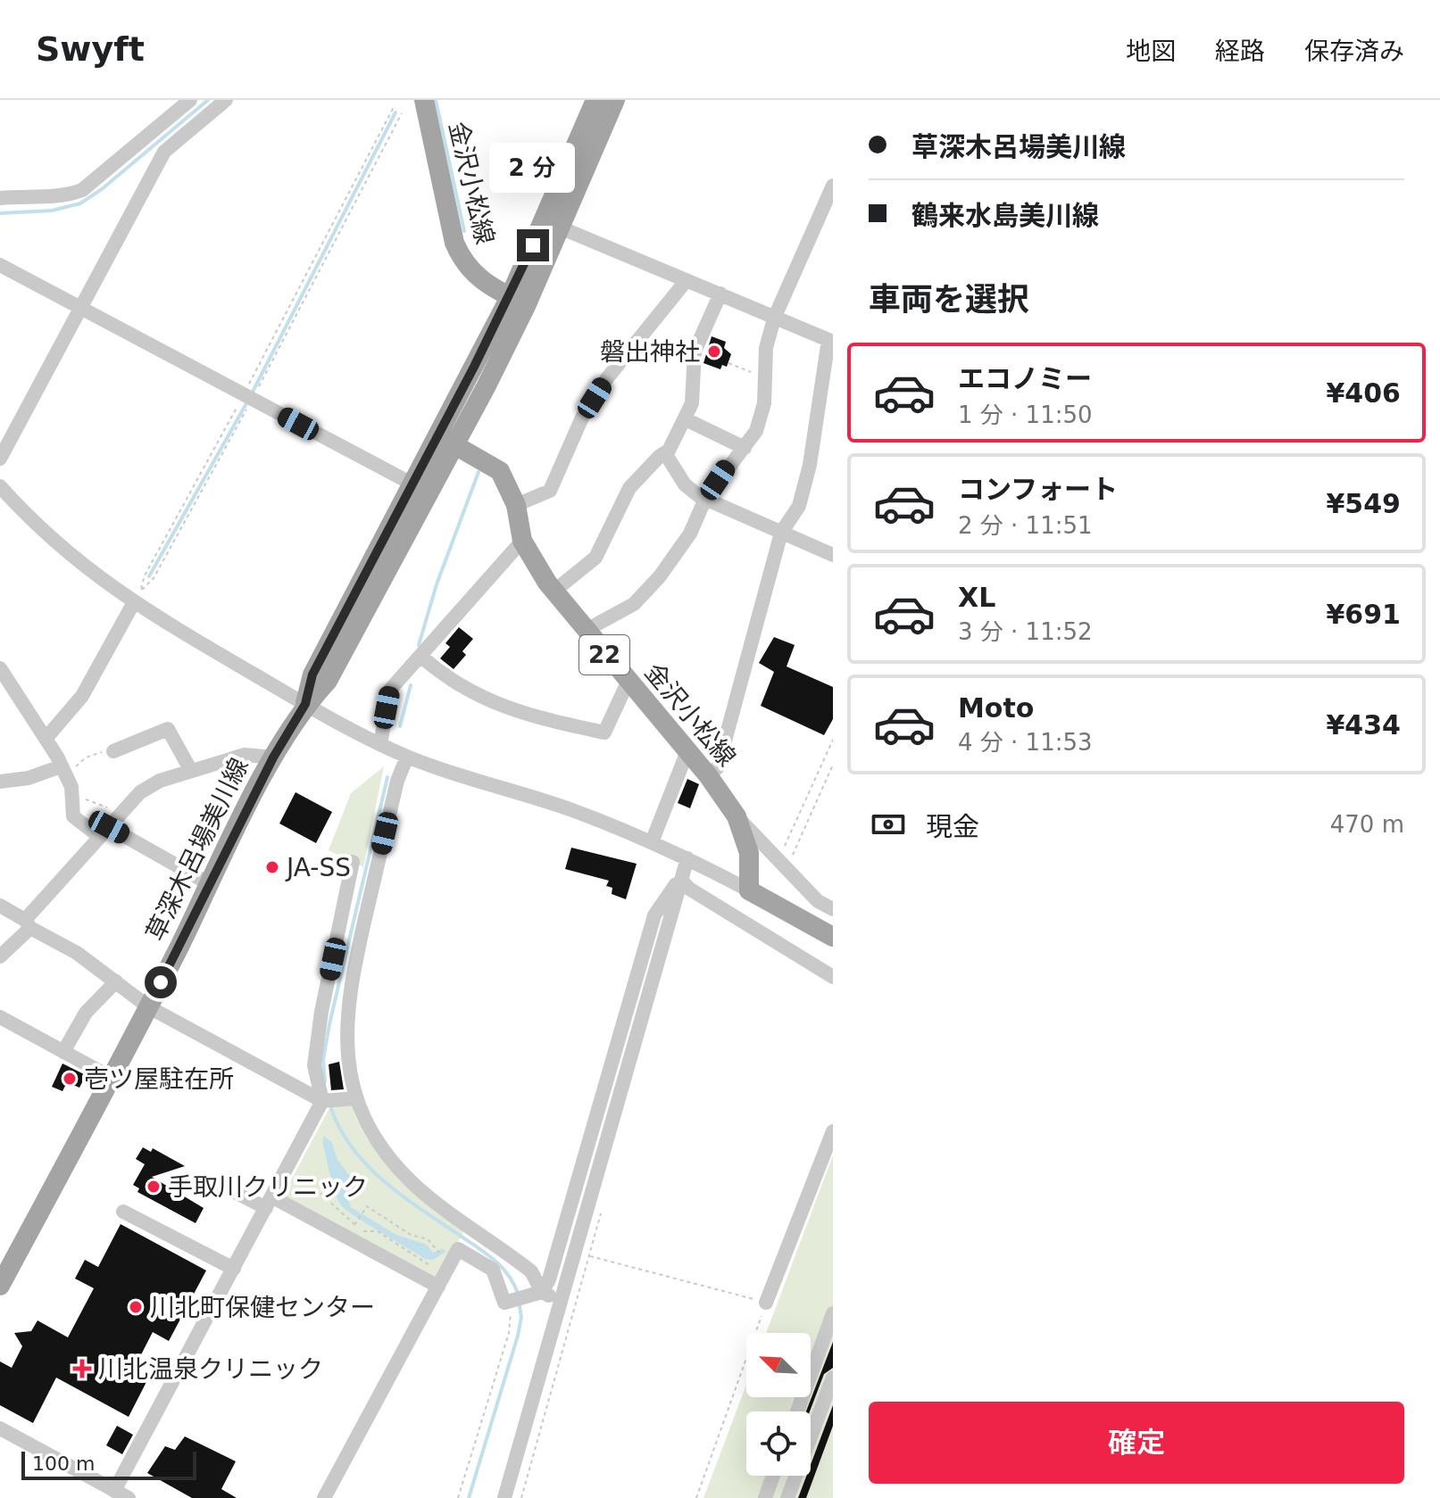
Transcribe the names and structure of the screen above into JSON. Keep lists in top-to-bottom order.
{
  "streets": {
    "main road": ["金沢小松線", "22", "草深木呂場美川線"]
  },
  "crossings": [
    ["金沢小松線", "草深木呂場美川線"]
  ],
  "places": {
    "other": [
      "磐出神社",
      "JA-SS",
      "壱ツ屋駐在所",
      "手取川クリニック",
      "川北町保健センター"
    ],
    "health": ["川北温泉クリニック"]
  },
  "scale_bar": "100 m",
  "north": "top left",
  "page": {
    "header": "Swyft",
    "nav": ["地図", "経路", "保存済み"],
    "banner": ["草深木呂場美川線", "鶴来水島美川線"],
    "bubble": "2 分",
    "heading": "車両を選択",
    "list": [
      {
        "name": "エコノミー",
        "note": "1 分 · 11:50",
        "value": "¥406"
      },
      {
        "name": "コンフォート",
        "note": "2 分 · 11:51",
        "value": "¥549"
      },
      {
        "name": "XL",
        "note": "3 分 · 11:52",
        "value": "¥691"
      },
      {
        "name": "Moto",
        "note": "4 分 · 11:53",
        "value": "¥434"
      }
    ],
    "pay": ["現金", "470 m"],
    "buttons": "確定",
    "scale": "100 m"
  }
}
